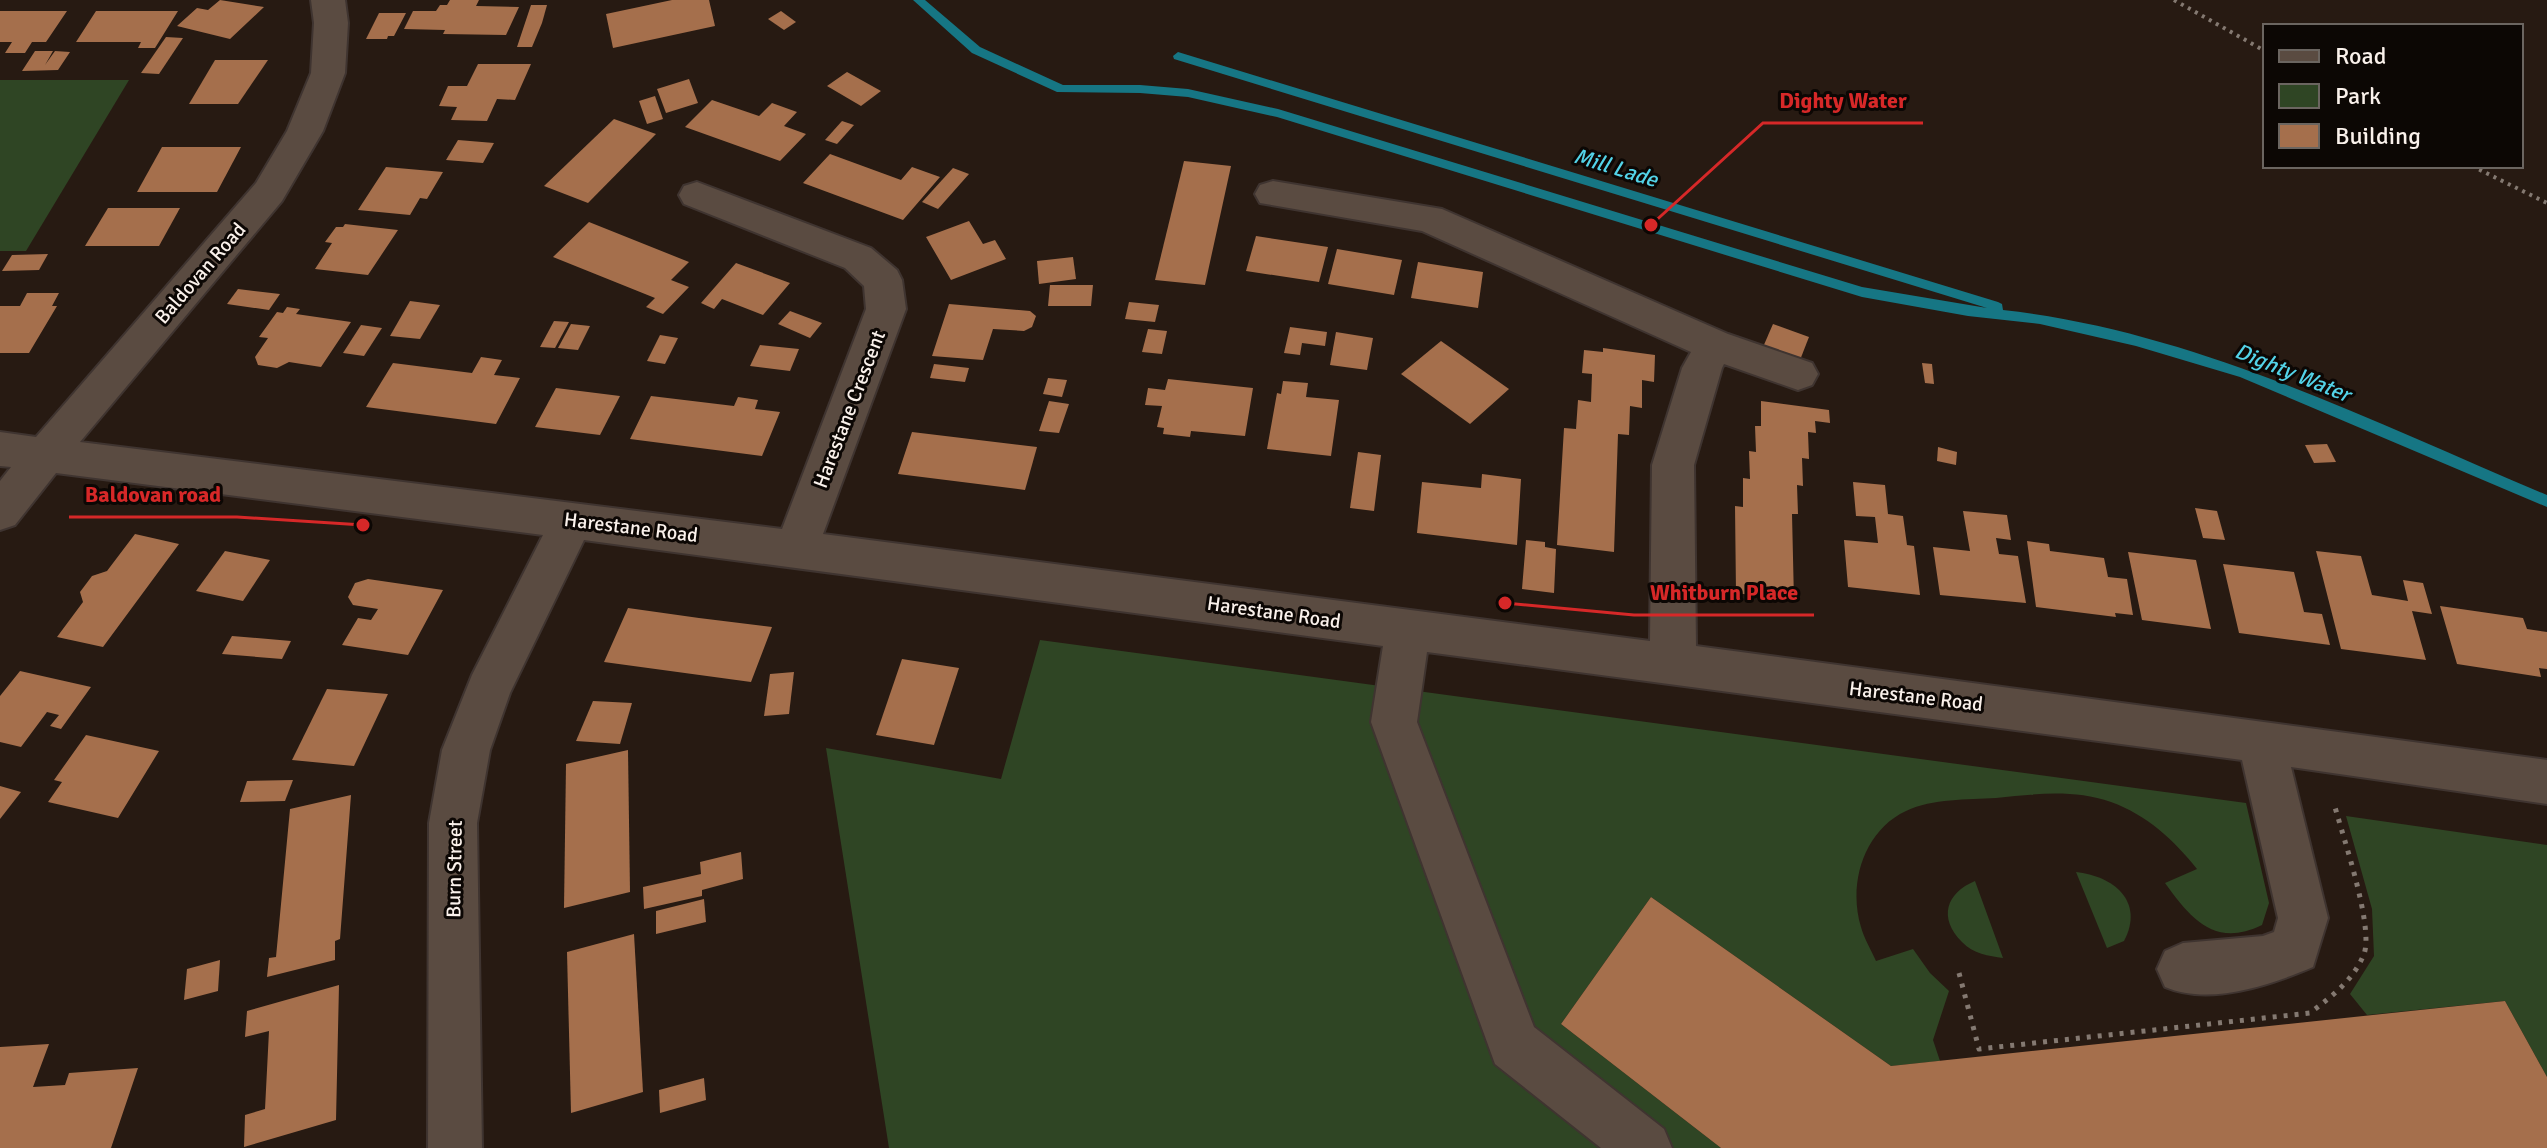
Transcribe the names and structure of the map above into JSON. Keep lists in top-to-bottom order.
{
  "streets": {
    "street": [
      "Baldovan Road",
      "Harestane Crescent",
      "Harestane Road",
      "Burn Street"
    ]
  },
  "crossings": [
    ["Baldovan Road", "Harestane Road"],
    ["Harestane Crescent", "Harestane Road"],
    ["Harestane Road", "Burn Street"]
  ],
  "water": ["Mill Lade", "Dighty Water"],
  "places": ["Dighty Water", "Baldovan road", "Whitburn Place"],
  "legend": ["Road", "Park", "Building"]
}
